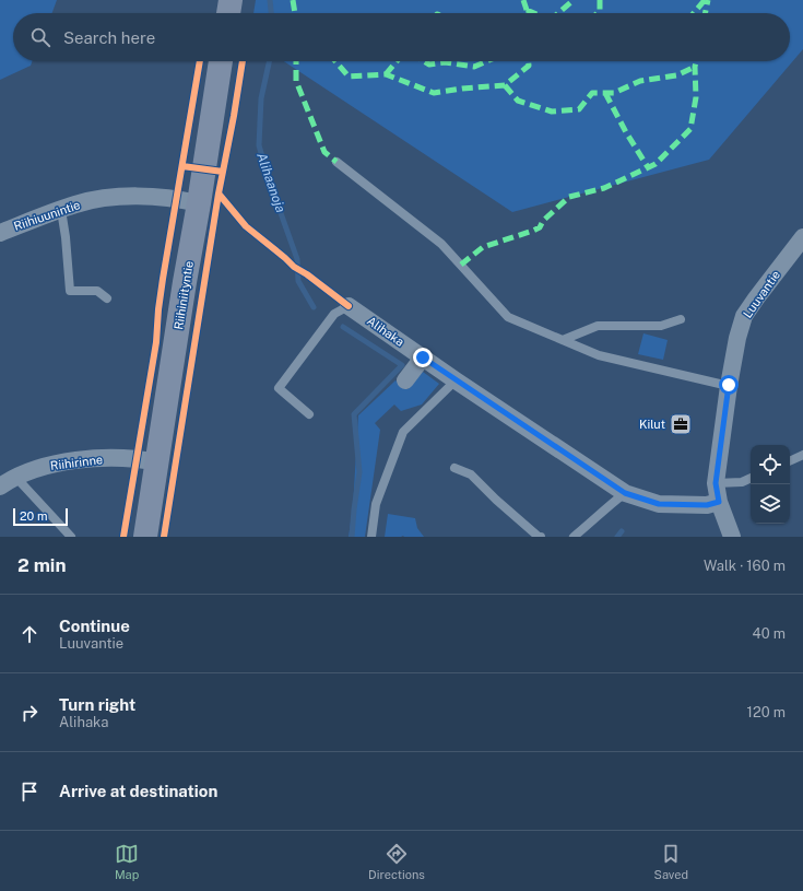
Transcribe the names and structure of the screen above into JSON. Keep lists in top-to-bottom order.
{
  "streets": {
    "main road": ["Riihiniityntie"],
    "street": [
      "Riihiuunintie",
      "Luuvantie",
      "Alihaka",
      "Riihirinne"
    ]
  },
  "crossings": [
    ["Riihiuunintie", "Riihiniityntie"],
    ["Luuvantie", "Alihaka"],
    ["Riihiniityntie", "Riihirinne"]
  ],
  "water": ["Alihaanoja"],
  "places": {
    "office": ["Kilut"]
  },
  "scale_bar": "20 m",
  "page": {
    "search": "Search here",
    "scale": "20 m",
    "heading": ["2 min", "Walk · 160 m"],
    "list": [
      ["Continue", "Luuvantie", "40 m"],
      ["Turn right", "Alihaka", "120 m"],
      "Arrive at destination"
    ],
    "nav": ["Map", "Directions", "Saved"]
  }
}
